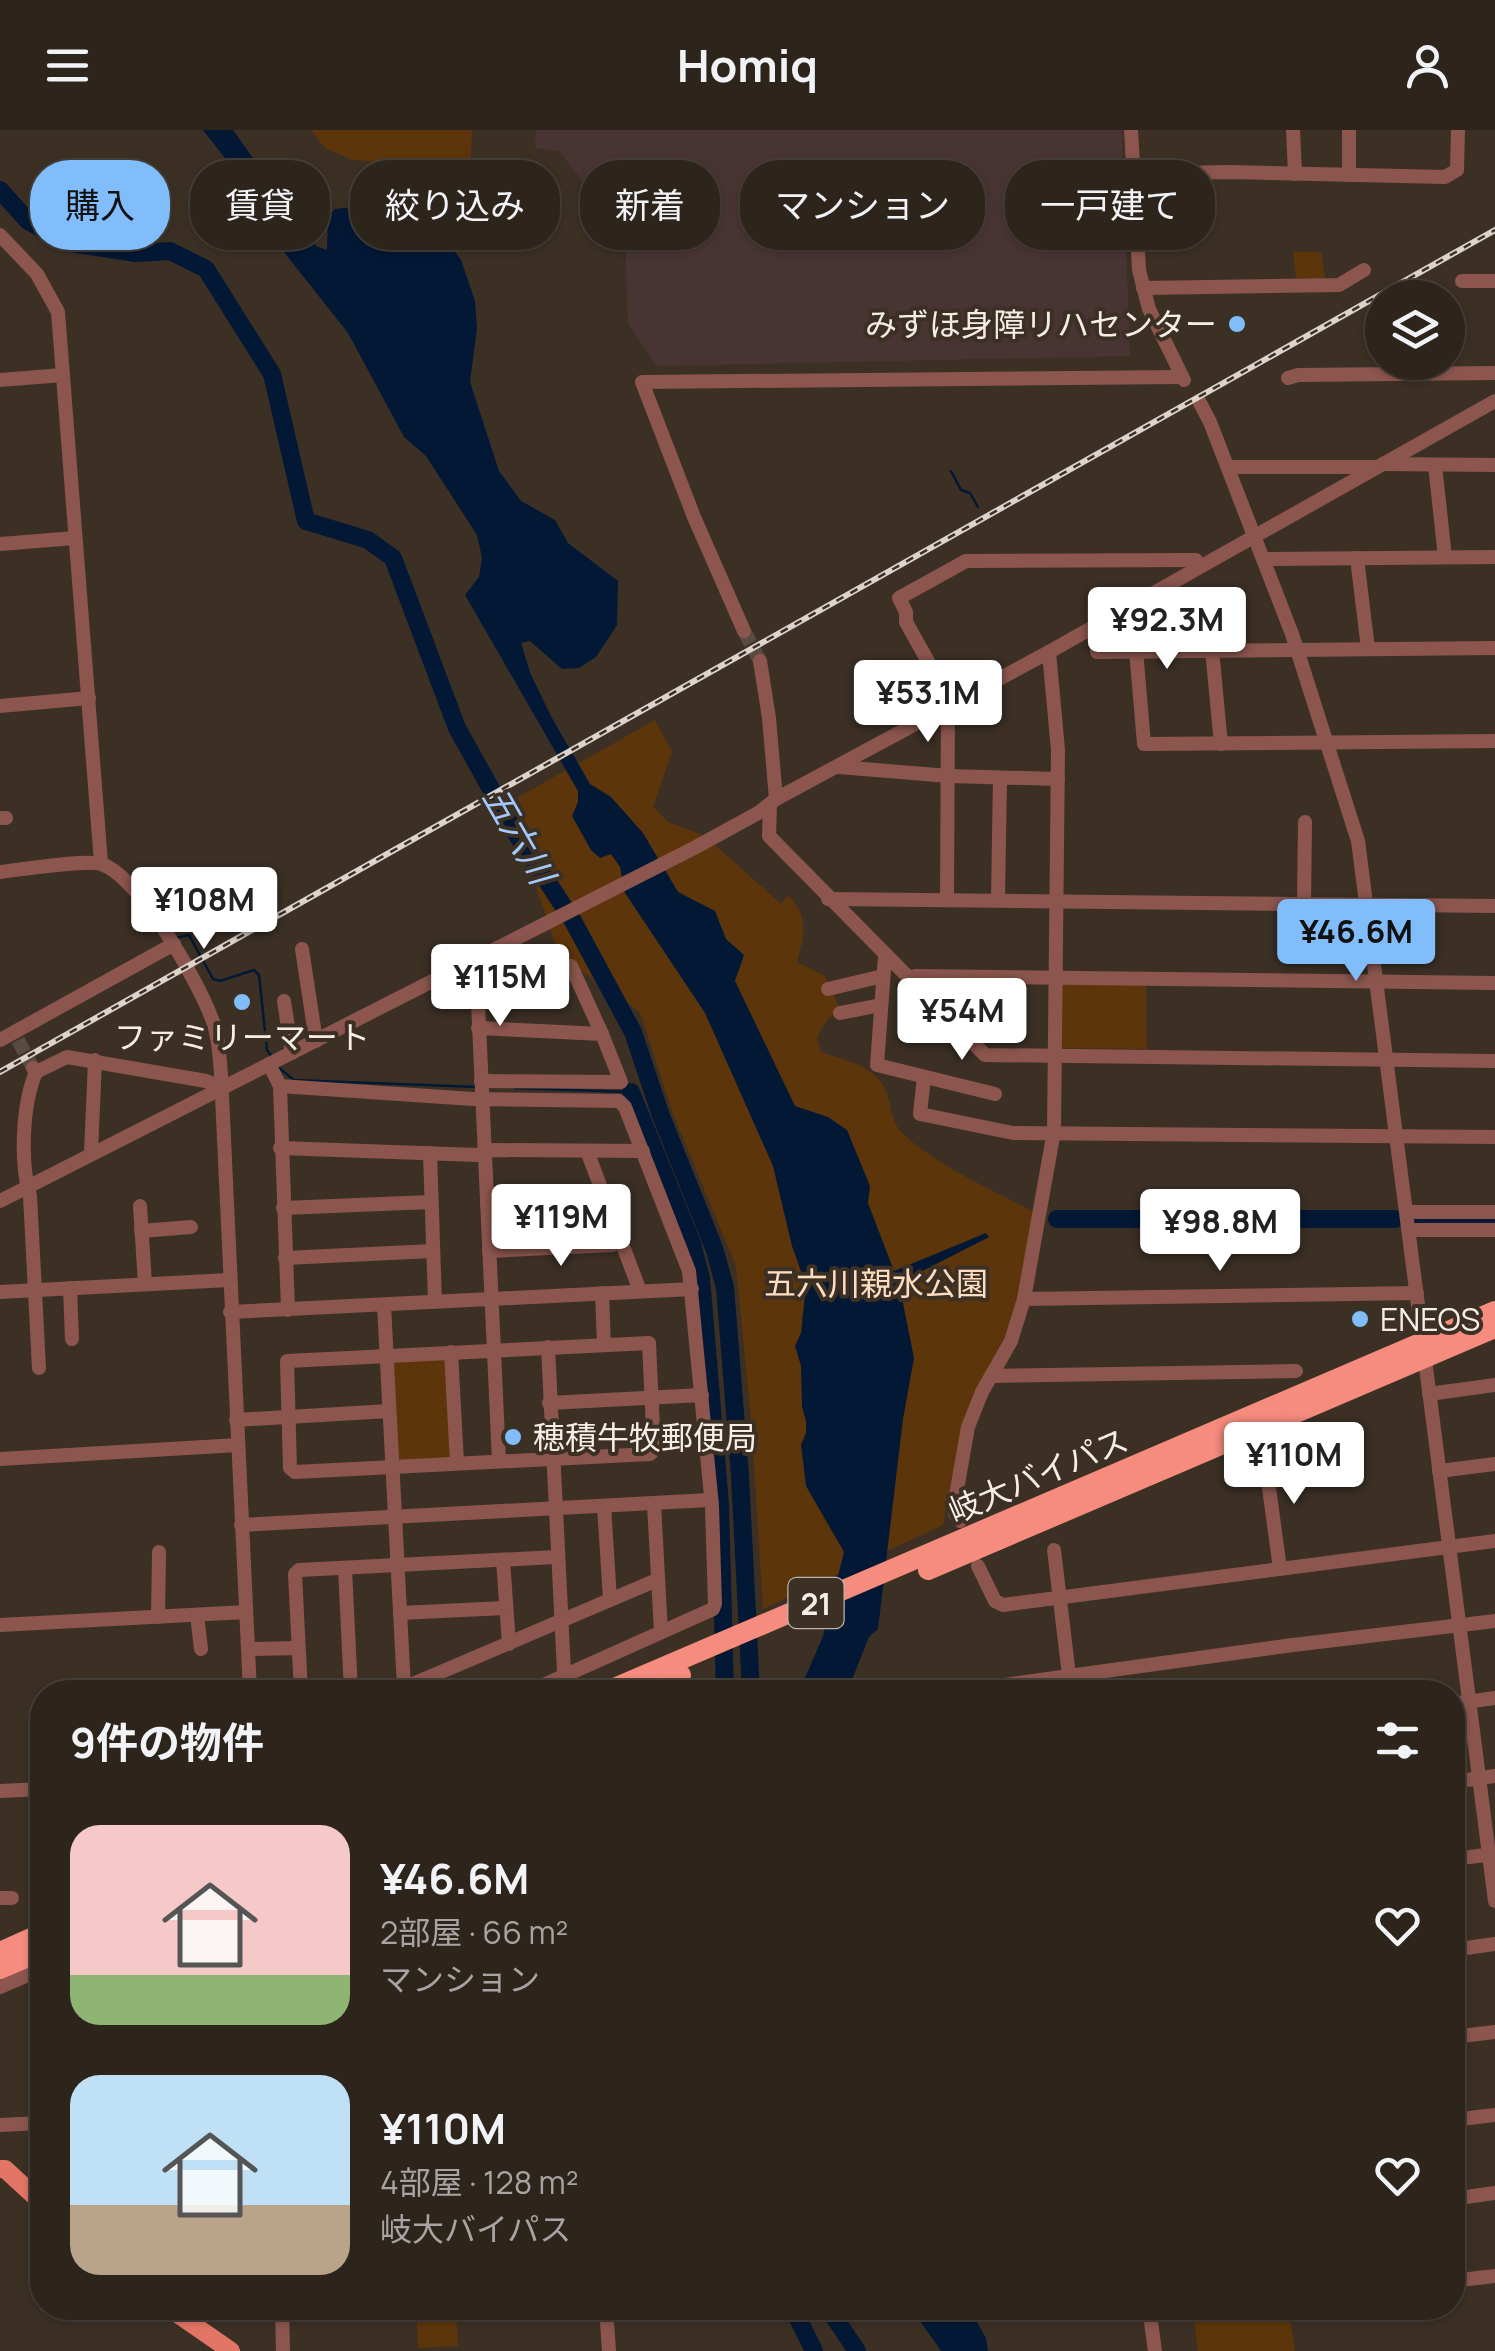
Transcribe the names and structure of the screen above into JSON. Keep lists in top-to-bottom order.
{
  "streets": {
    "highway": ["岐大バイパス", "21"]
  },
  "water": ["五六川"],
  "parks": ["五六川親水公園"],
  "places": [
    "みずほ身障リハセンター",
    "ファミリーマート",
    "ENEOS",
    "穂積牛牧郵便局"
  ],
  "page": {
    "header": "Homiq",
    "chip": [
      "購入",
      "賃貸",
      "絞り込み",
      "新着",
      "マンション",
      "一戸建て"
    ],
    "price": [
      "¥92.3M",
      "¥53.1M",
      "¥108M",
      "¥46.6M",
      "¥115M",
      "¥54M",
      "¥119M",
      "¥98.8M",
      "¥110M"
    ],
    "heading": "9件の物件",
    "list": [
      {
        "name": "¥46.6M",
        "note": "2部屋 · 66 m² · マンション"
      },
      {
        "name": "¥110M",
        "note": "4部屋 · 128 m² · 岐大バイパス"
      }
    ]
  }
}
